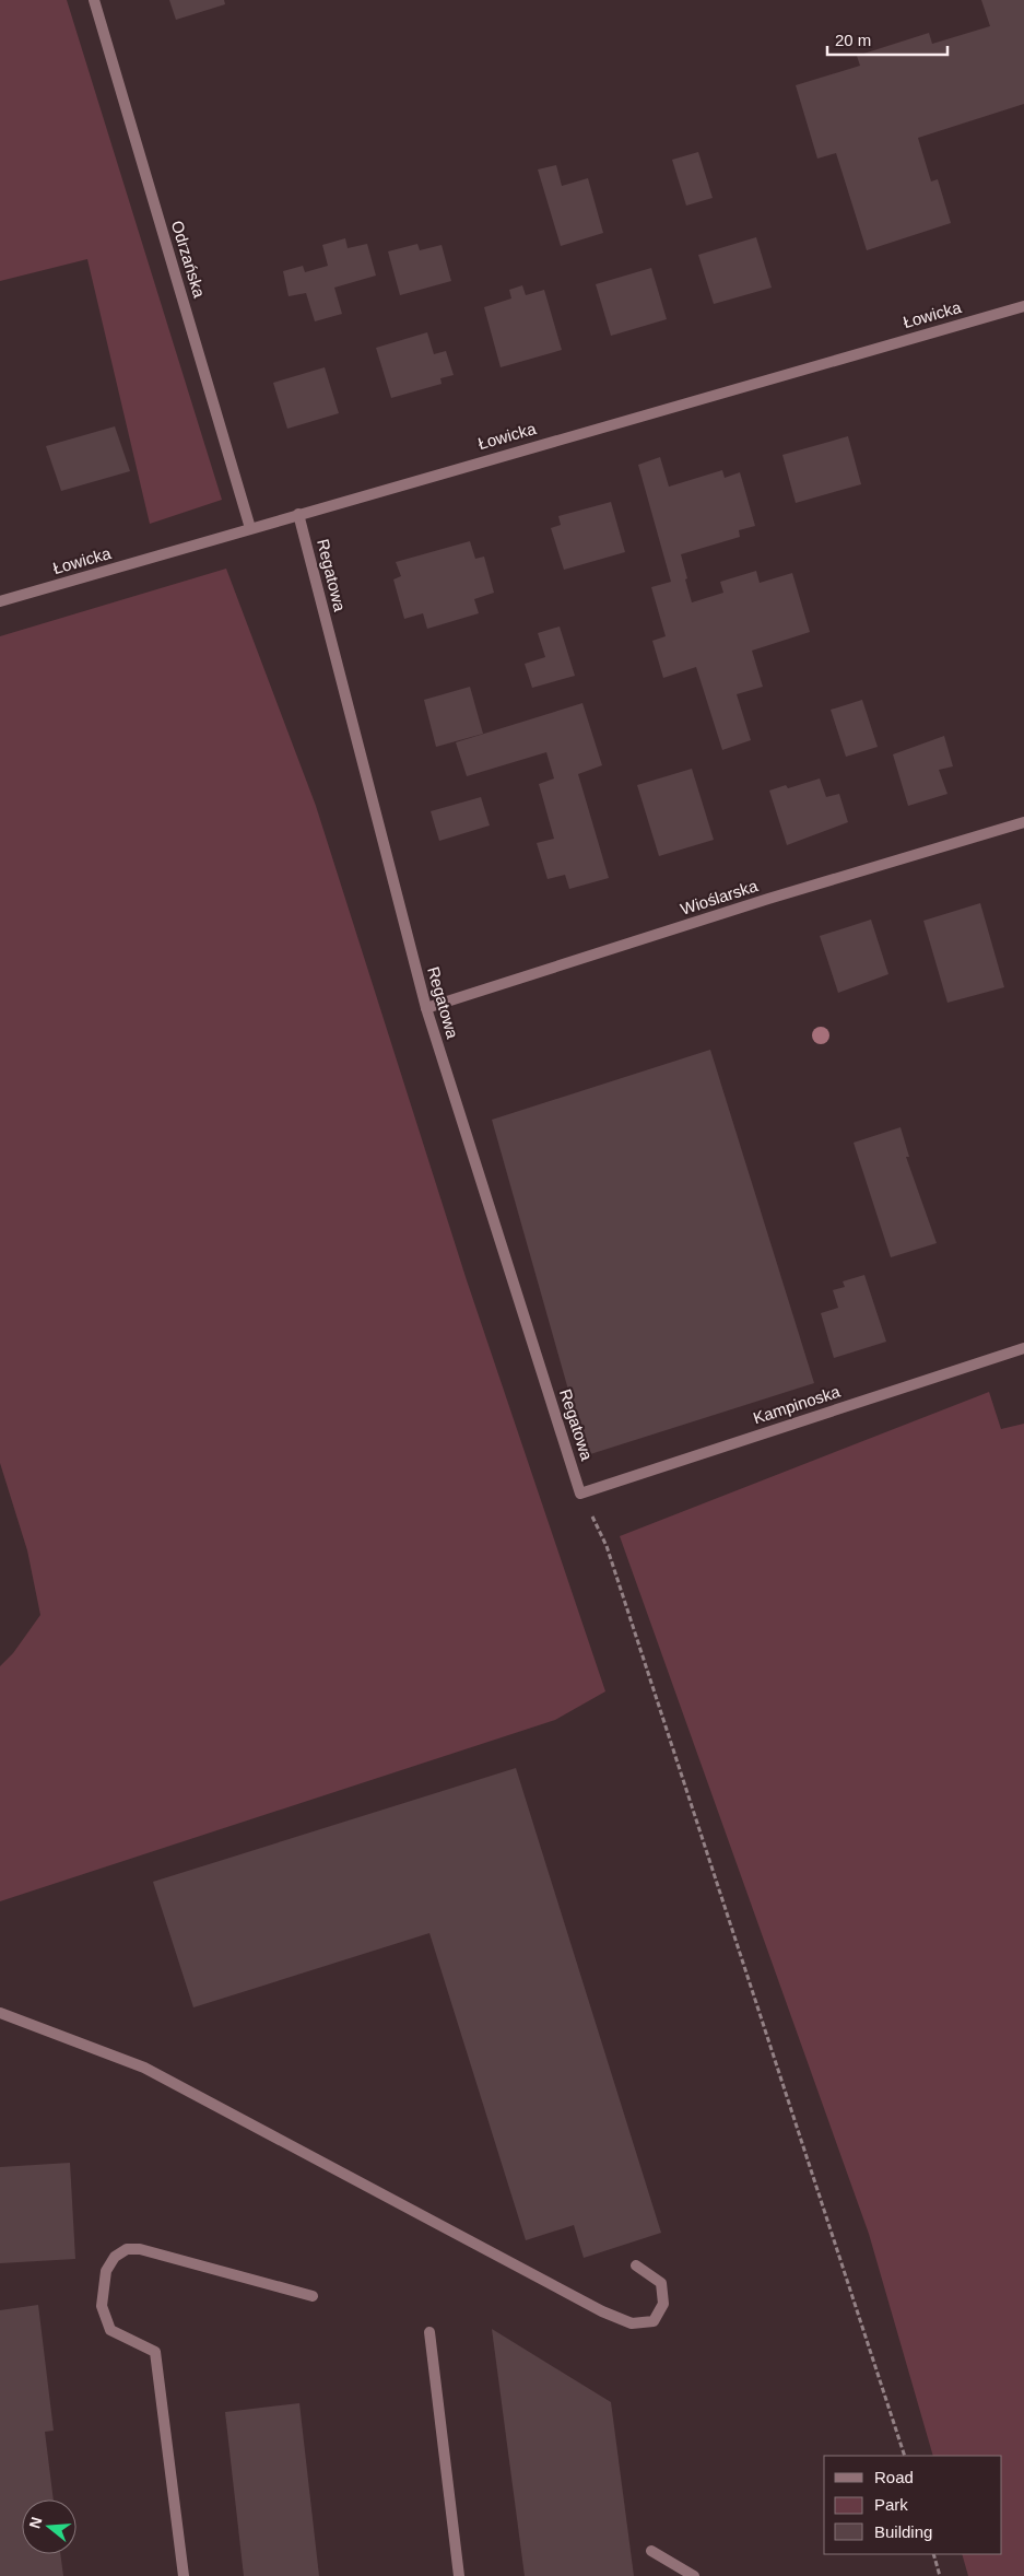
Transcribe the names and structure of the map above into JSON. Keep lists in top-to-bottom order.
{
  "streets": {
    "street": [
      "Odrzańska",
      "Łowicka",
      "Regatowa",
      "Wioślarska",
      "Kampinoska"
    ]
  },
  "crossings": [
    ["Odrzańska", "Łowicka"],
    ["Łowicka", "Regatowa"],
    ["Regatowa", "Wioślarska"],
    ["Regatowa", "Kampinoska"]
  ],
  "legend": ["Road", "Park", "Building"],
  "scale_bar": "20 m",
  "north": "left"
}
